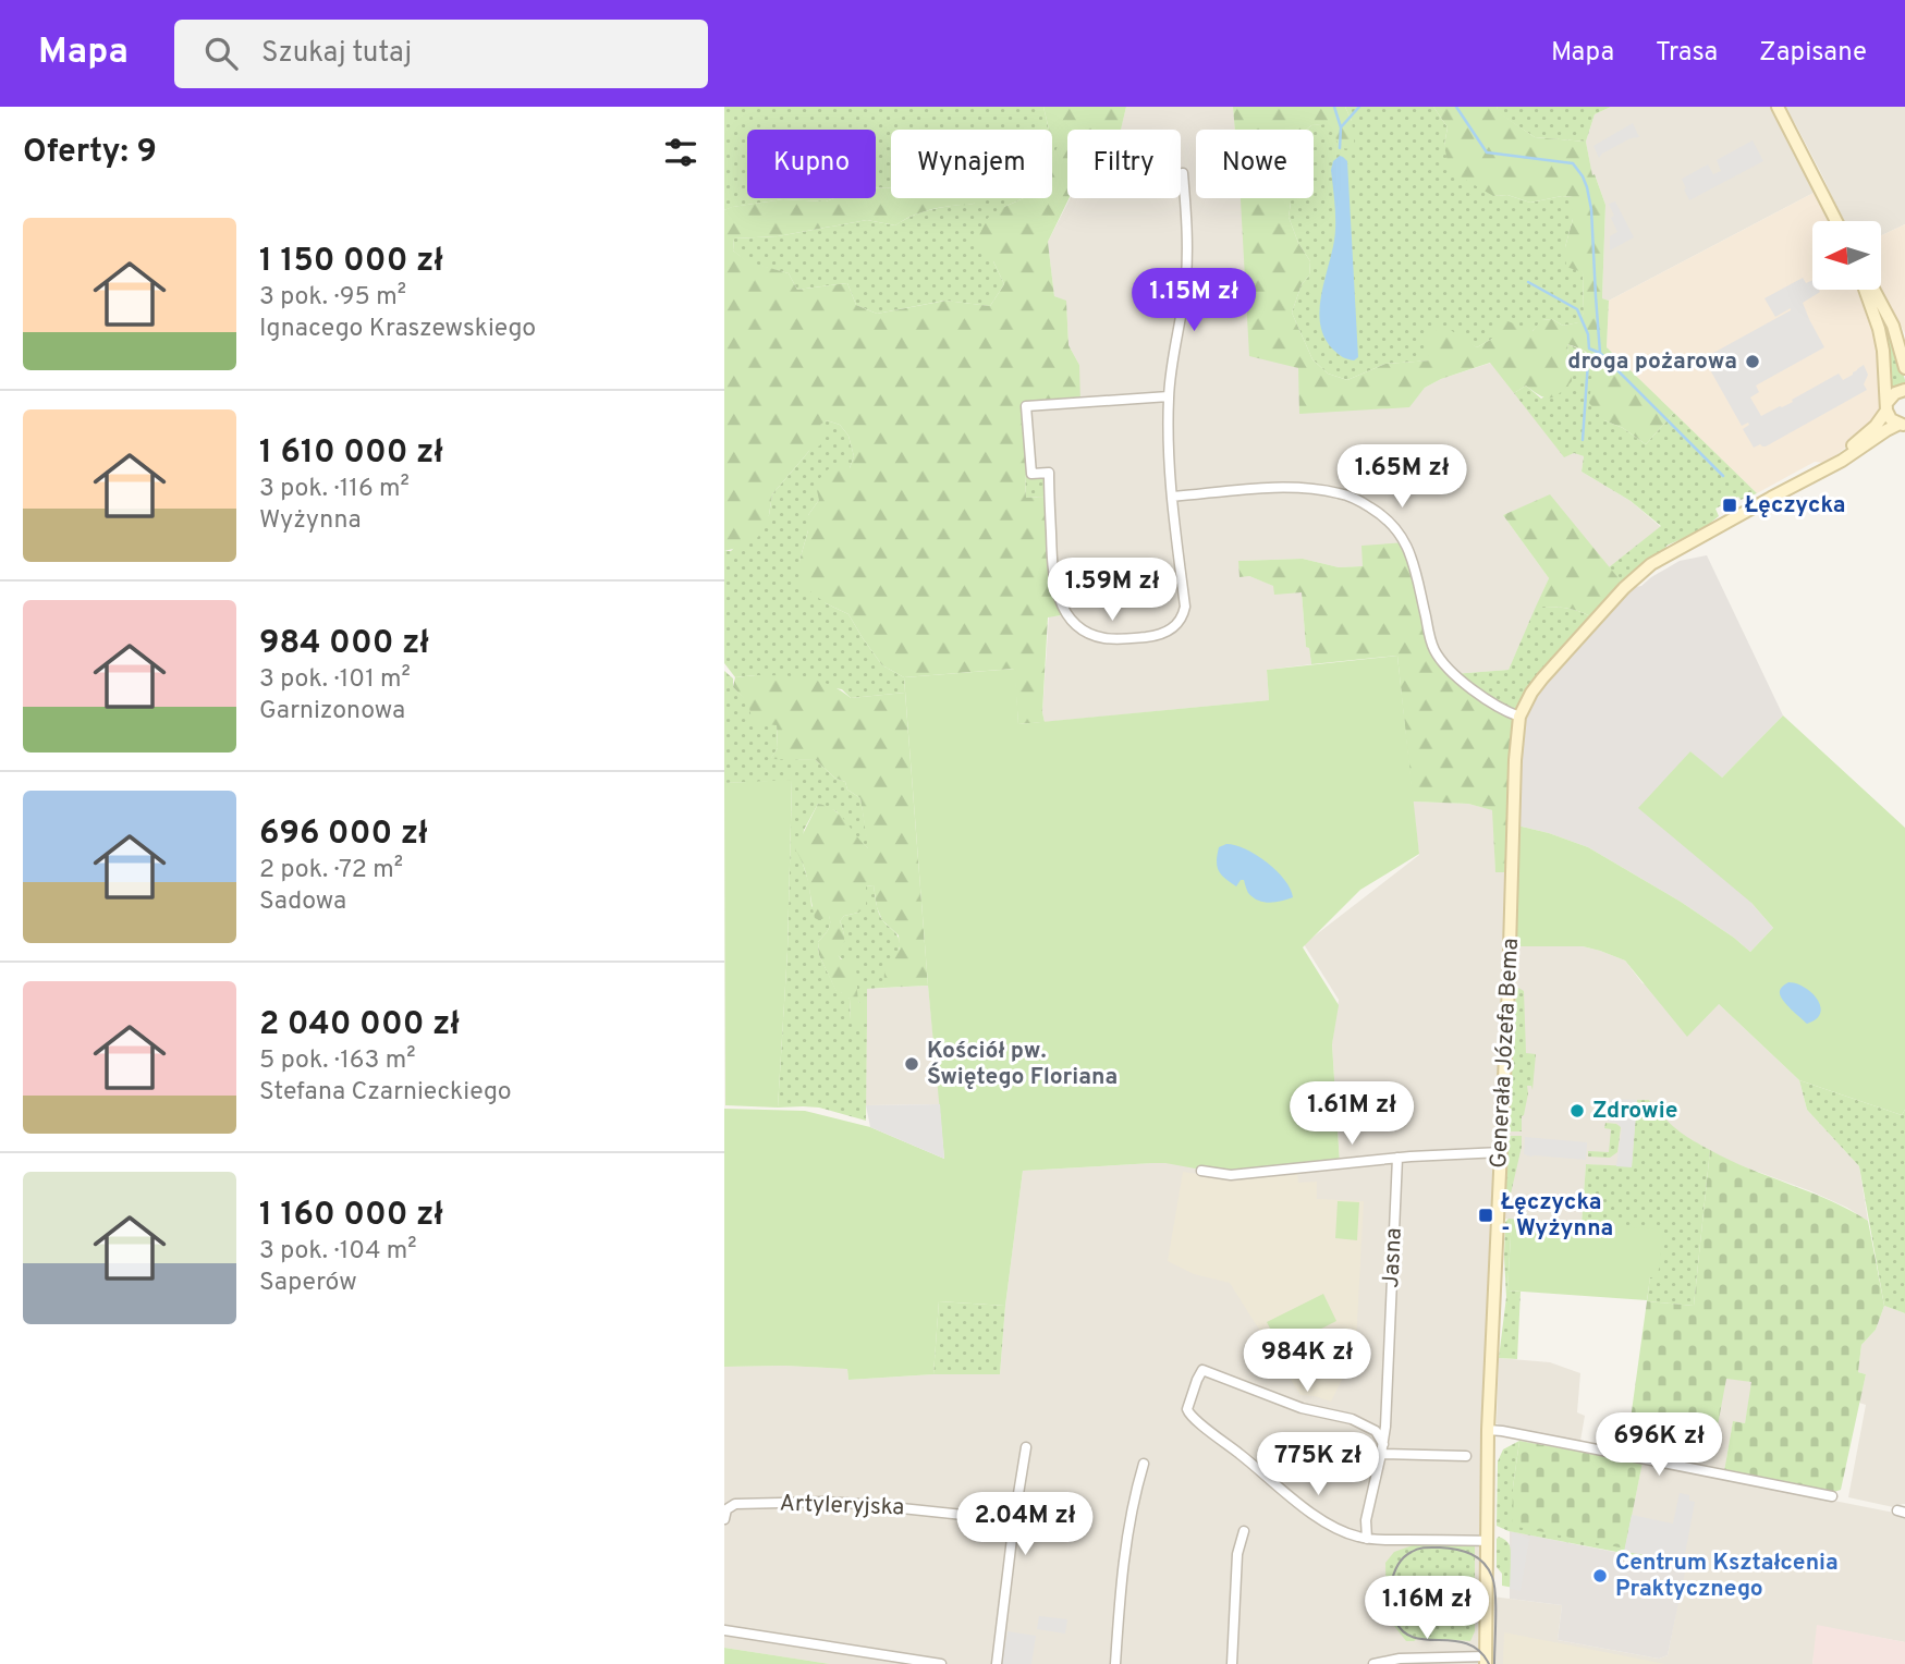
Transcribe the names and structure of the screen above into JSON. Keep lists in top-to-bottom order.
{
  "streets": {
    "street": ["Generała Józefa Bema", "Jasna", "Artyleryjska"]
  },
  "places": {
    "other": [
      "droga pożarowa",
      "Kościół pw. Świętego Floriana",
      "Zdrowie",
      "Centrum Kształcenia Praktycznego"
    ],
    "transit": ["Łęczycka", "Łęczycka - Wyżynna"]
  },
  "north": "left",
  "page": {
    "header": "Mapa",
    "search": "Szukaj tutaj",
    "nav": ["Mapa", "Trasa", "Zapisane"],
    "heading": "Oferty: 9",
    "chip": [
      "Kupno",
      "Wynajem",
      "Filtry",
      "Nowe"
    ],
    "list": [
      {
        "name": "1 150 000 zł",
        "note": "3 pok. · 95 m² · Ignacego Kraszewskiego"
      },
      {
        "name": "1 610 000 zł",
        "note": "3 pok. · 116 m² · Wyżynna"
      },
      {
        "name": "984 000 zł",
        "note": "3 pok. · 101 m² · Garnizonowa"
      },
      {
        "name": "696 000 zł",
        "note": "2 pok. · 72 m² · Sadowa"
      },
      {
        "name": "2 040 000 zł",
        "note": "5 pok. · 163 m² · Stefana Czarnieckiego"
      },
      {
        "name": "1 160 000 zł",
        "note": "3 pok. · 104 m² · Saperów"
      }
    ],
    "price": [
      "1.15M zł",
      "1.65M zł",
      "1.59M zł",
      "1.61M zł",
      "984K zł",
      "696K zł",
      "775K zł",
      "2.04M zł",
      "1.16M zł"
    ]
  }
}
